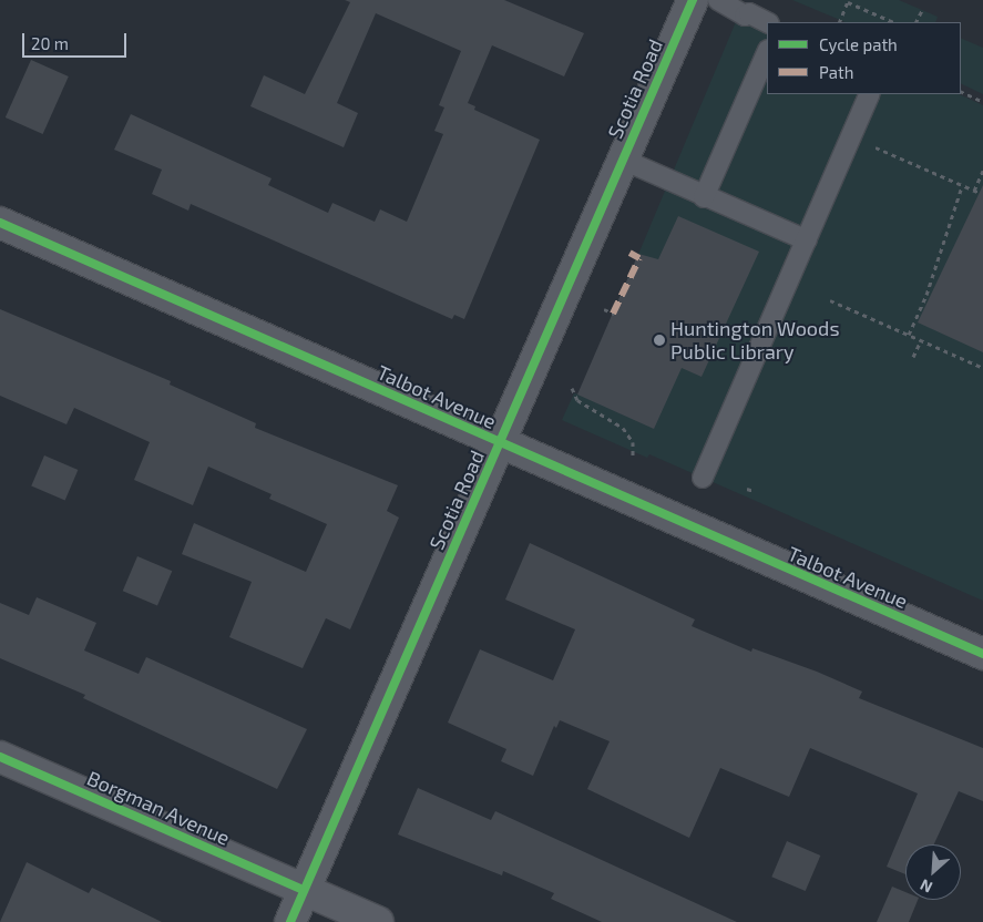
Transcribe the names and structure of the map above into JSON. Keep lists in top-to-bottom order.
{
  "streets": {
    "street": ["Scotia Road", "Talbot Avenue", "Borgman Avenue"]
  },
  "crossings": [
    ["Scotia Road", "Talbot Avenue"],
    ["Scotia Road", "Borgman Avenue"]
  ],
  "places": ["Huntington Woods Public Library"],
  "legend": ["Cycle path", "Path"],
  "scale_bar": "20 m",
  "north": "bottom left"
}
